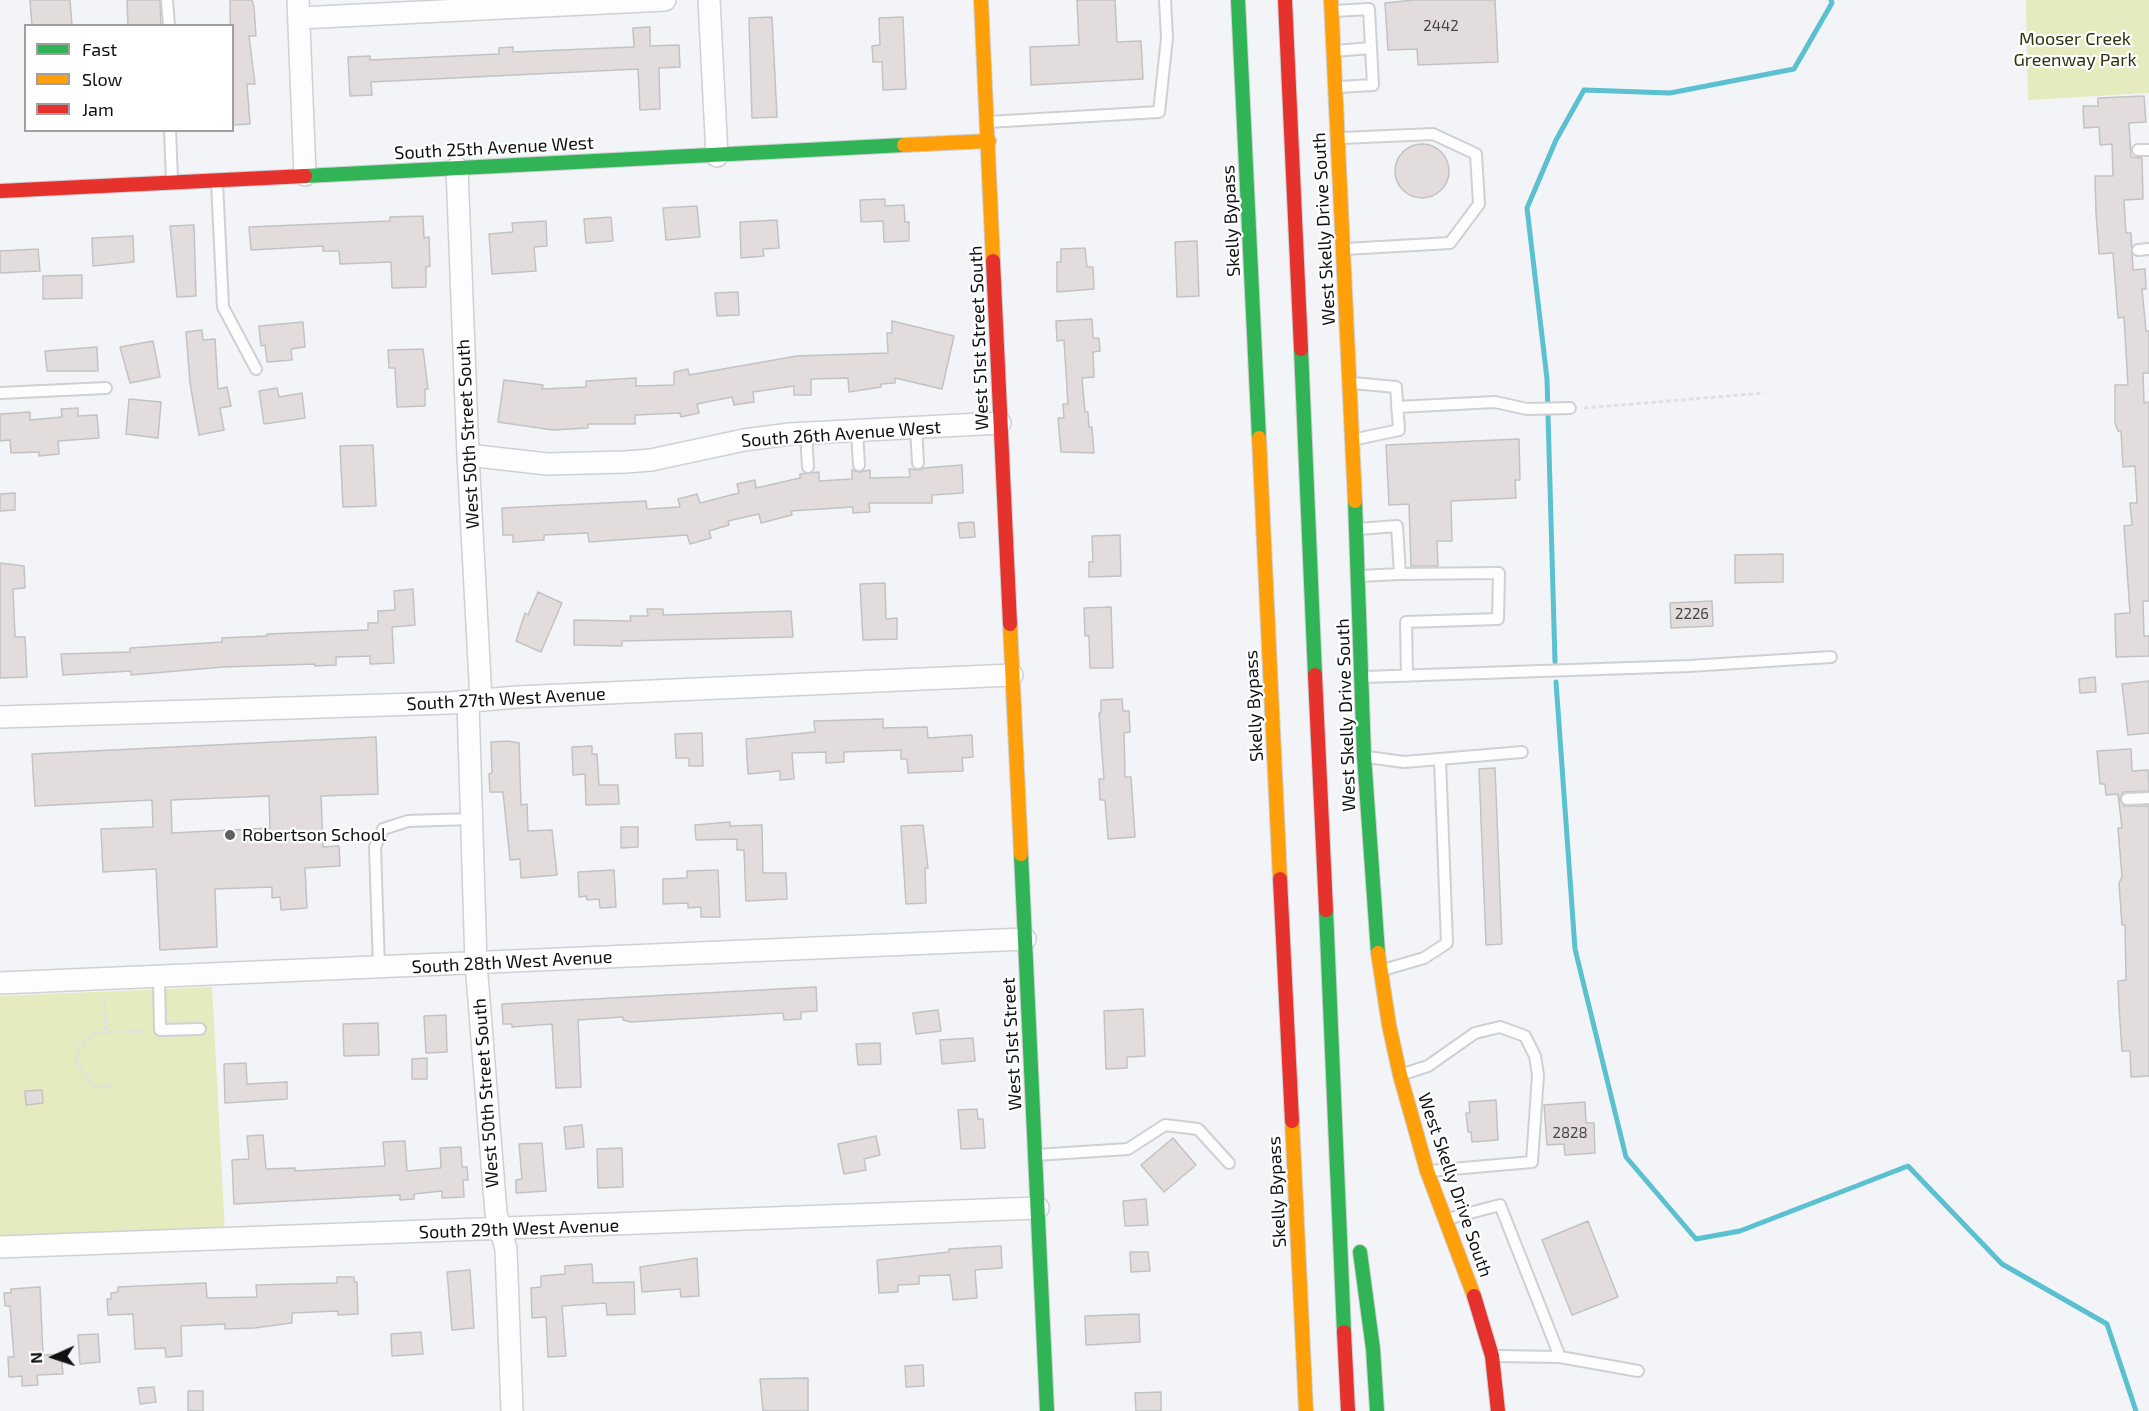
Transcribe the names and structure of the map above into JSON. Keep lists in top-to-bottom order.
{
  "streets": {
    "main road": [
      "South 25th Avenue West",
      "Skelly Bypass",
      "West Skelly Drive South",
      "West 51st Street South",
      "West 51st Street"
    ],
    "street": [
      "West 50th Street South",
      "South 26th Avenue West",
      "South 27th West Avenue",
      "South 28th West Avenue",
      "South 29th West Avenue"
    ]
  },
  "crossings": [
    ["South 25th Avenue West", "West 51st Street South"],
    ["South 25th Avenue West", "West 50th Street South"],
    ["West 51st Street South", "South 26th Avenue West"],
    ["West 51st Street South", "South 27th West Avenue"],
    ["West 51st Street South", "West 51st Street"],
    ["West 50th Street South", "South 26th Avenue West"],
    ["West 50th Street South", "South 27th West Avenue"],
    ["West 50th Street South", "South 28th West Avenue"],
    ["West 50th Street South", "South 29th West Avenue"],
    ["South 27th West Avenue", "West 51st Street"],
    ["South 28th West Avenue", "West 51st Street"],
    ["West 51st Street", "South 29th West Avenue"]
  ],
  "parks": ["Mooser Creek Greenway Park"],
  "places": ["Robertson School"],
  "house_numbers": ["2442", "2226", "2828"],
  "legend": ["Fast", "Slow", "Jam"],
  "north": "left"
}
